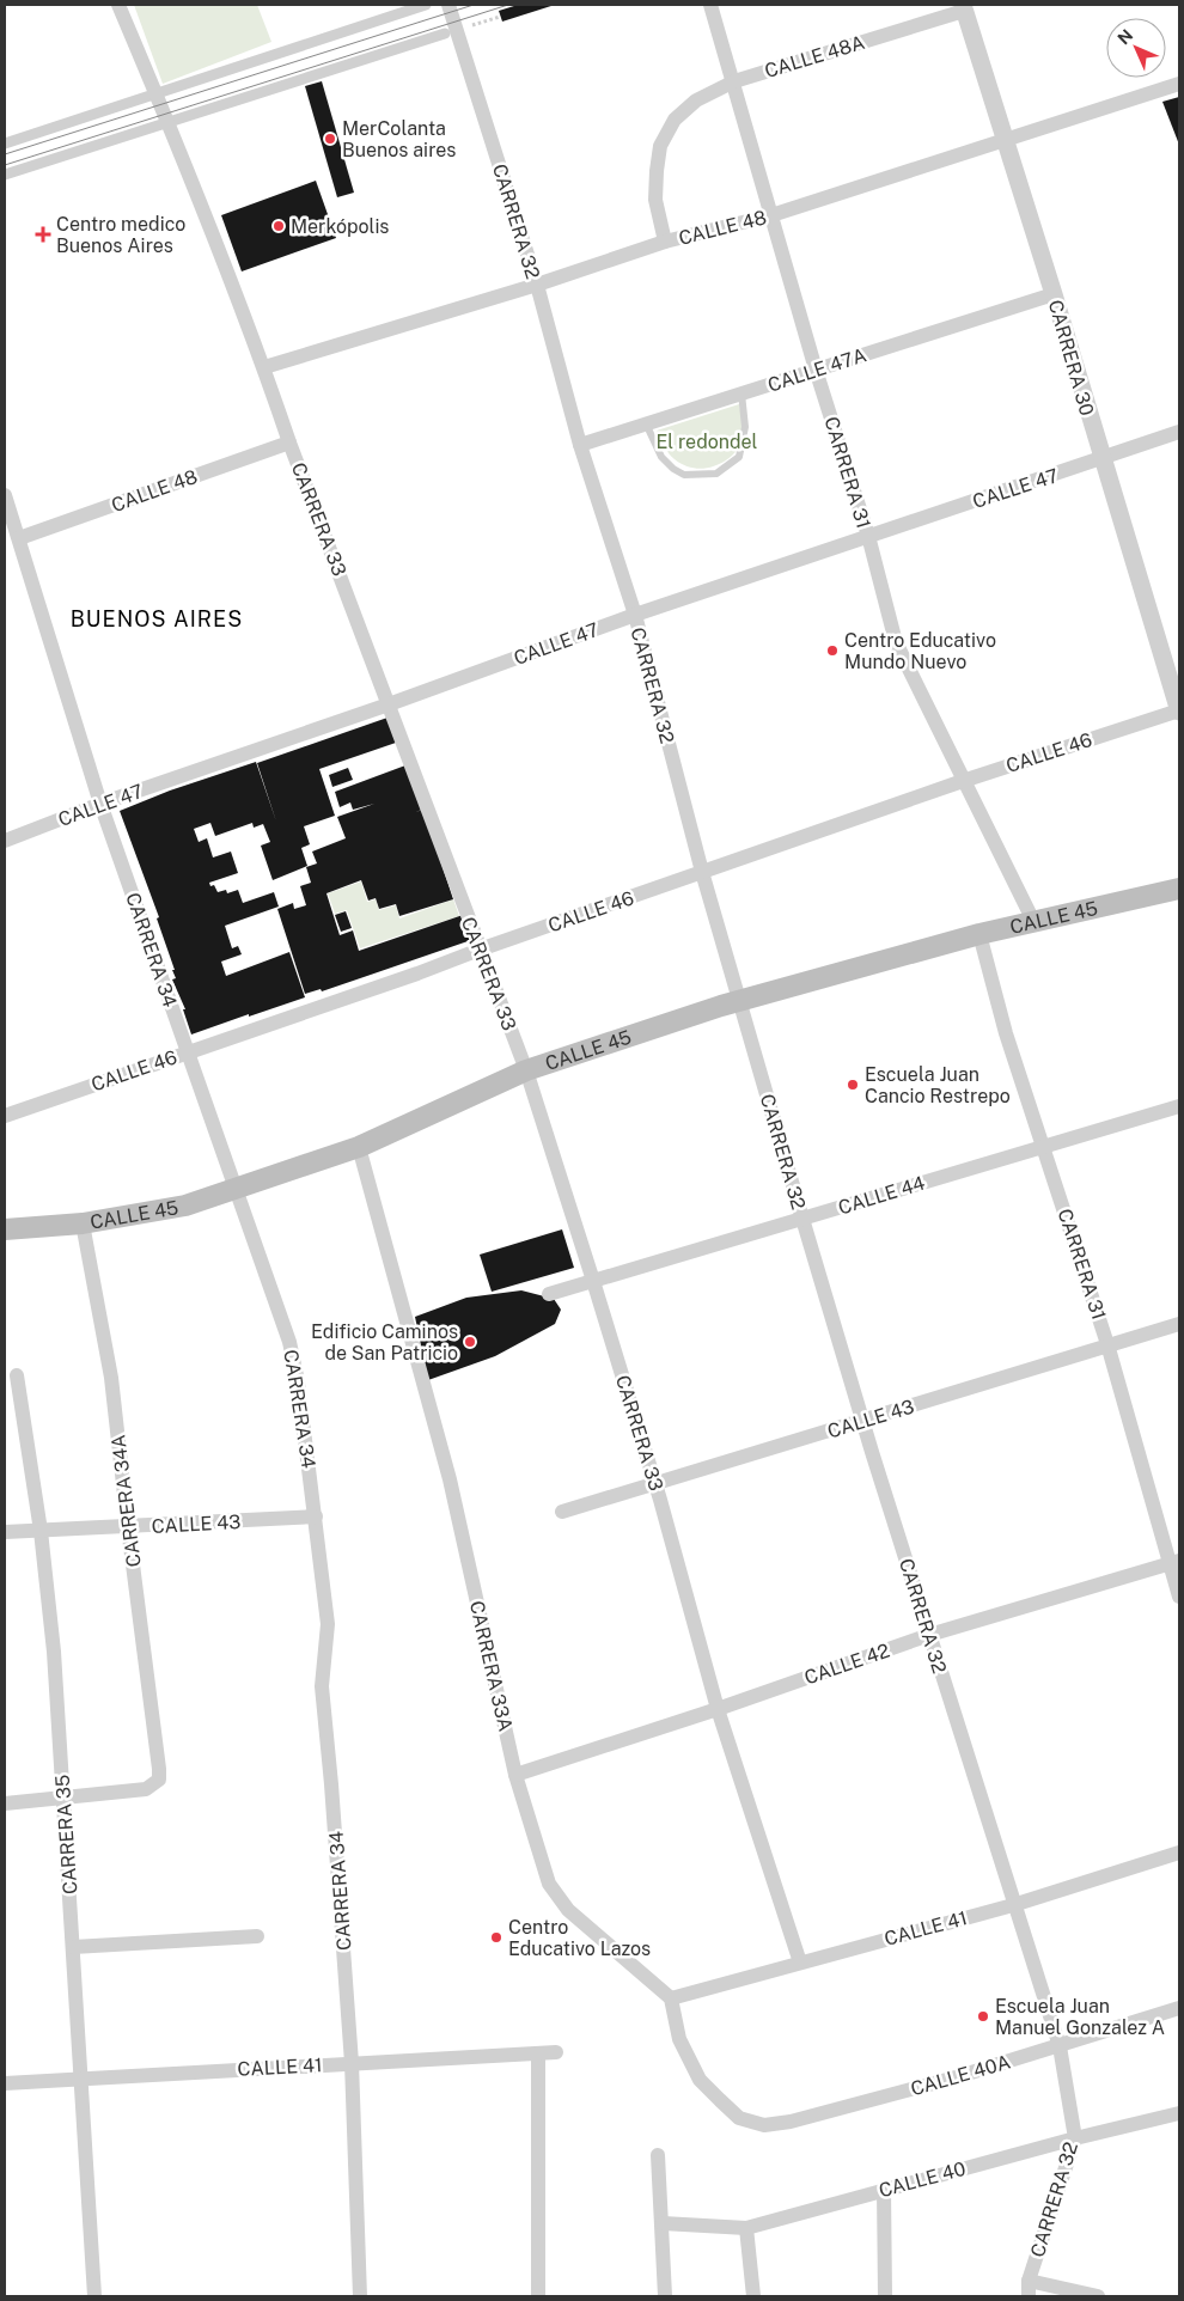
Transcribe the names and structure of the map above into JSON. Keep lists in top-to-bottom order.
{
  "streets": {
    "main road": ["CALLE 45"],
    "street": [
      "CALLE 48A",
      "CARRERA 32",
      "CALLE 48",
      "CARRERA 30",
      "CALLE 47A",
      "CARRERA 31",
      "CALLE 47",
      "CARRERA 33",
      "CALLE 46",
      "CARRERA 34",
      "CALLE 44",
      "CALLE 43",
      "CARRERA 34A",
      "CALLE 42",
      "CARRERA 33A",
      "CARRERA 35",
      "CALLE 41",
      "CALLE 40A",
      "CALLE 40"
    ]
  },
  "crossings": [
    ["CALLE 48A", "CALLE 48"],
    ["CALLE 48A", "CARRERA 30"],
    ["CALLE 48A", "CARRERA 31"],
    ["CARRERA 32", "CALLE 48"],
    ["CARRERA 32", "CALLE 47A"],
    ["CARRERA 32", "CALLE 47"],
    ["CARRERA 32", "CALLE 46"],
    ["CARRERA 32", "CALLE 45"],
    ["CARRERA 32", "CALLE 44"],
    ["CARRERA 32", "CALLE 43"],
    ["CARRERA 32", "CALLE 42"],
    ["CARRERA 32", "CALLE 41"],
    ["CARRERA 32", "CALLE 40A"],
    ["CARRERA 32", "CALLE 40"],
    ["CALLE 48", "CARRERA 30"],
    ["CALLE 48", "CARRERA 31"],
    ["CALLE 48", "CARRERA 33"],
    ["CALLE 48", "CARRERA 34"],
    ["CARRERA 30", "CALLE 47A"],
    ["CARRERA 30", "CALLE 47"],
    ["CARRERA 30", "CALLE 46"],
    ["CALLE 47A", "CARRERA 31"],
    ["CARRERA 31", "CALLE 47"],
    ["CARRERA 31", "CALLE 46"],
    ["CARRERA 31", "CALLE 45"],
    ["CARRERA 31", "CALLE 44"],
    ["CARRERA 31", "CALLE 43"],
    ["CARRERA 31", "CALLE 42"],
    ["CALLE 47", "CARRERA 33"],
    ["CALLE 47", "CARRERA 34"],
    ["CARRERA 33", "CALLE 46"],
    ["CARRERA 33", "CALLE 45"],
    ["CARRERA 33", "CALLE 44"],
    ["CARRERA 33", "CALLE 43"],
    ["CARRERA 33", "CALLE 42"],
    ["CARRERA 33", "CALLE 41"],
    ["CALLE 46", "CARRERA 34"],
    ["CALLE 45", "CARRERA 34"],
    ["CALLE 45", "CARRERA 34A"],
    ["CALLE 45", "CARRERA 33A"],
    ["CARRERA 34", "CALLE 43"],
    ["CARRERA 34", "CALLE 41"],
    ["CALLE 43", "CARRERA 34A"],
    ["CALLE 43", "CARRERA 35"],
    ["CARRERA 34A", "CARRERA 35"],
    ["CALLE 42", "CARRERA 33A"],
    ["CARRERA 33A", "CALLE 41"],
    ["CARRERA 33A", "CALLE 40A"],
    ["CARRERA 35", "CALLE 41"],
    ["CALLE 41", "CALLE 40A"]
  ],
  "districts": ["BUENOS AIRES"],
  "parks": ["El redondel"],
  "places": {
    "other": [
      "MerColanta Buenos aires",
      "Merkópolis",
      "Centro Educativo Mundo Nuevo",
      "Escuela Juan Cancio Restrepo",
      "Edificio Caminos de San Patricio",
      "Centro Educativo Lazos",
      "Escuela Juan Manuel Gonzalez A"
    ],
    "health": ["Centro medico Buenos Aires"]
  },
  "north": "top left"
}
